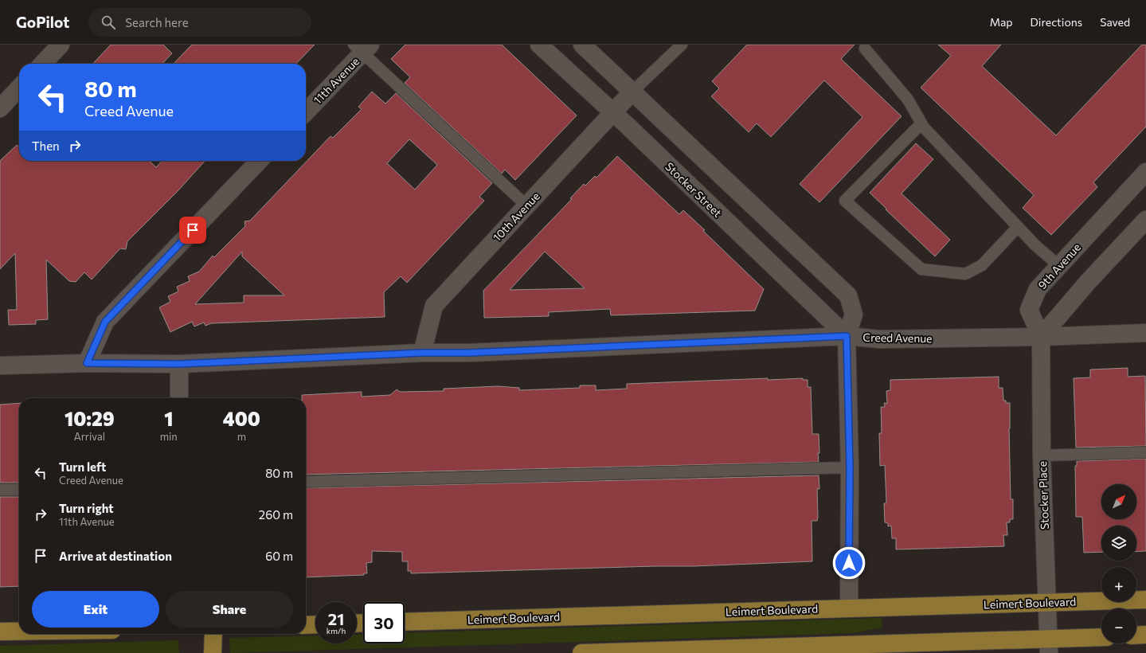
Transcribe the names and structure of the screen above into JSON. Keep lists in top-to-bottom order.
{
  "streets": {
    "main road": ["Leimert Boulevard"],
    "street": [
      "11th Avenue",
      "Stocker Street",
      "10th Avenue",
      "9th Avenue",
      "Creed Avenue",
      "Stocker Place"
    ]
  },
  "crossings": [
    ["Stocker Street", "10th Avenue"],
    ["Stocker Street", "Creed Avenue"],
    ["10th Avenue", "Creed Avenue"],
    ["9th Avenue", "Creed Avenue"],
    ["9th Avenue", "Stocker Place"],
    ["Creed Avenue", "Stocker Place"],
    ["Stocker Place", "Leimert Boulevard"]
  ],
  "north": "top right",
  "page": {
    "header": "GoPilot",
    "search": "Search here",
    "nav": ["Map", "Directions", "Saved"],
    "turn": ["80 m", "Creed Avenue"],
    "then": "Then",
    "eta": [
      "10:29",
      "Arrival",
      "1",
      "min",
      "400",
      "m"
    ],
    "list": [
      {
        "name": "Turn left",
        "note": "Creed Avenue",
        "value": "80 m"
      },
      {
        "name": "Turn right",
        "note": "11th Avenue",
        "value": "260 m"
      },
      {
        "name": "Arrive at destination",
        "value": "60 m"
      }
    ],
    "map_buttons": ["+", "−"],
    "buttons": ["Exit", "Share"],
    "speed": "21 km/h",
    "limit": "30"
  }
}
